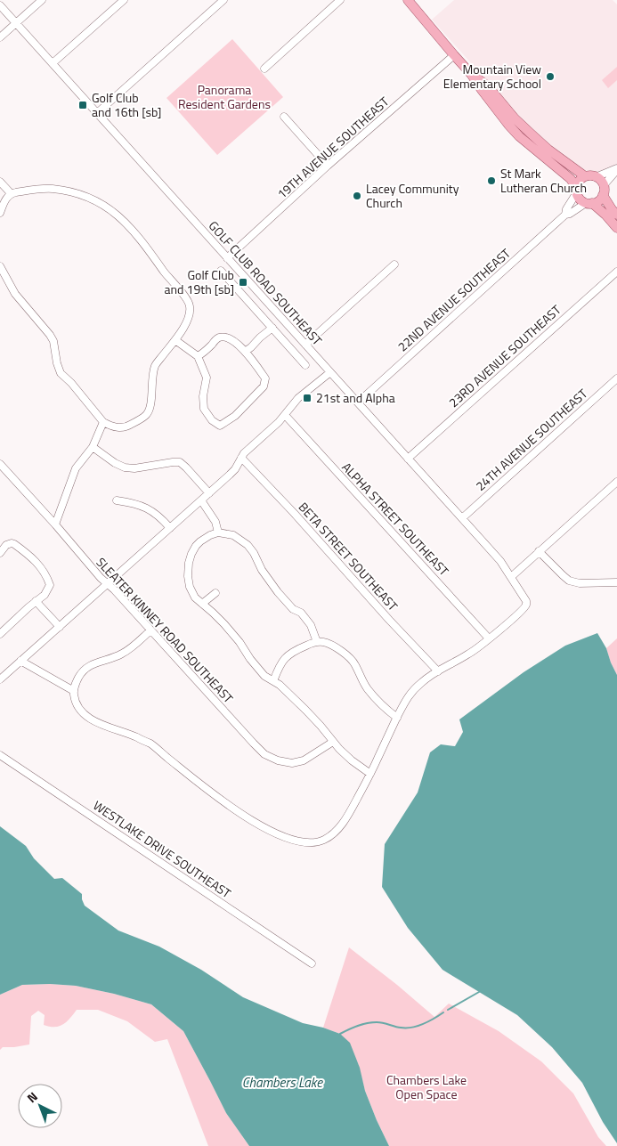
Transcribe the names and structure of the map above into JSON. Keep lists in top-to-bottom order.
{
  "streets": {
    "street": [
      "19TH AVENUE SOUTHEAST",
      "GOLF CLUB ROAD SOUTHEAST",
      "22ND AVENUE SOUTHEAST",
      "23RD AVENUE SOUTHEAST",
      "24TH AVENUE SOUTHEAST",
      "ALPHA STREET SOUTHEAST",
      "BETA STREET SOUTHEAST",
      "SLEATER KINNEY ROAD SOUTHEAST",
      "WESTLAKE DRIVE SOUTHEAST"
    ]
  },
  "crossings": [
    ["19TH AVENUE SOUTHEAST", "GOLF CLUB ROAD SOUTHEAST"],
    ["GOLF CLUB ROAD SOUTHEAST", "22ND AVENUE SOUTHEAST"],
    ["GOLF CLUB ROAD SOUTHEAST", "23RD AVENUE SOUTHEAST"],
    ["GOLF CLUB ROAD SOUTHEAST", "24TH AVENUE SOUTHEAST"],
    ["GOLF CLUB ROAD SOUTHEAST", "ALPHA STREET SOUTHEAST"]
  ],
  "water": ["Chambers Lake"],
  "parks": ["Panorama Resident Gardens", "Chambers Lake Open Space"],
  "places": {
    "other": ["Mountain View Elementary School", "St Mark Lutheran Church", "Lacey Community Church"],
    "transit": ["Golf Club and 16th [sb]", "Golf Club and 19th [sb]", "21st and Alpha"]
  },
  "north": "top left"
}
